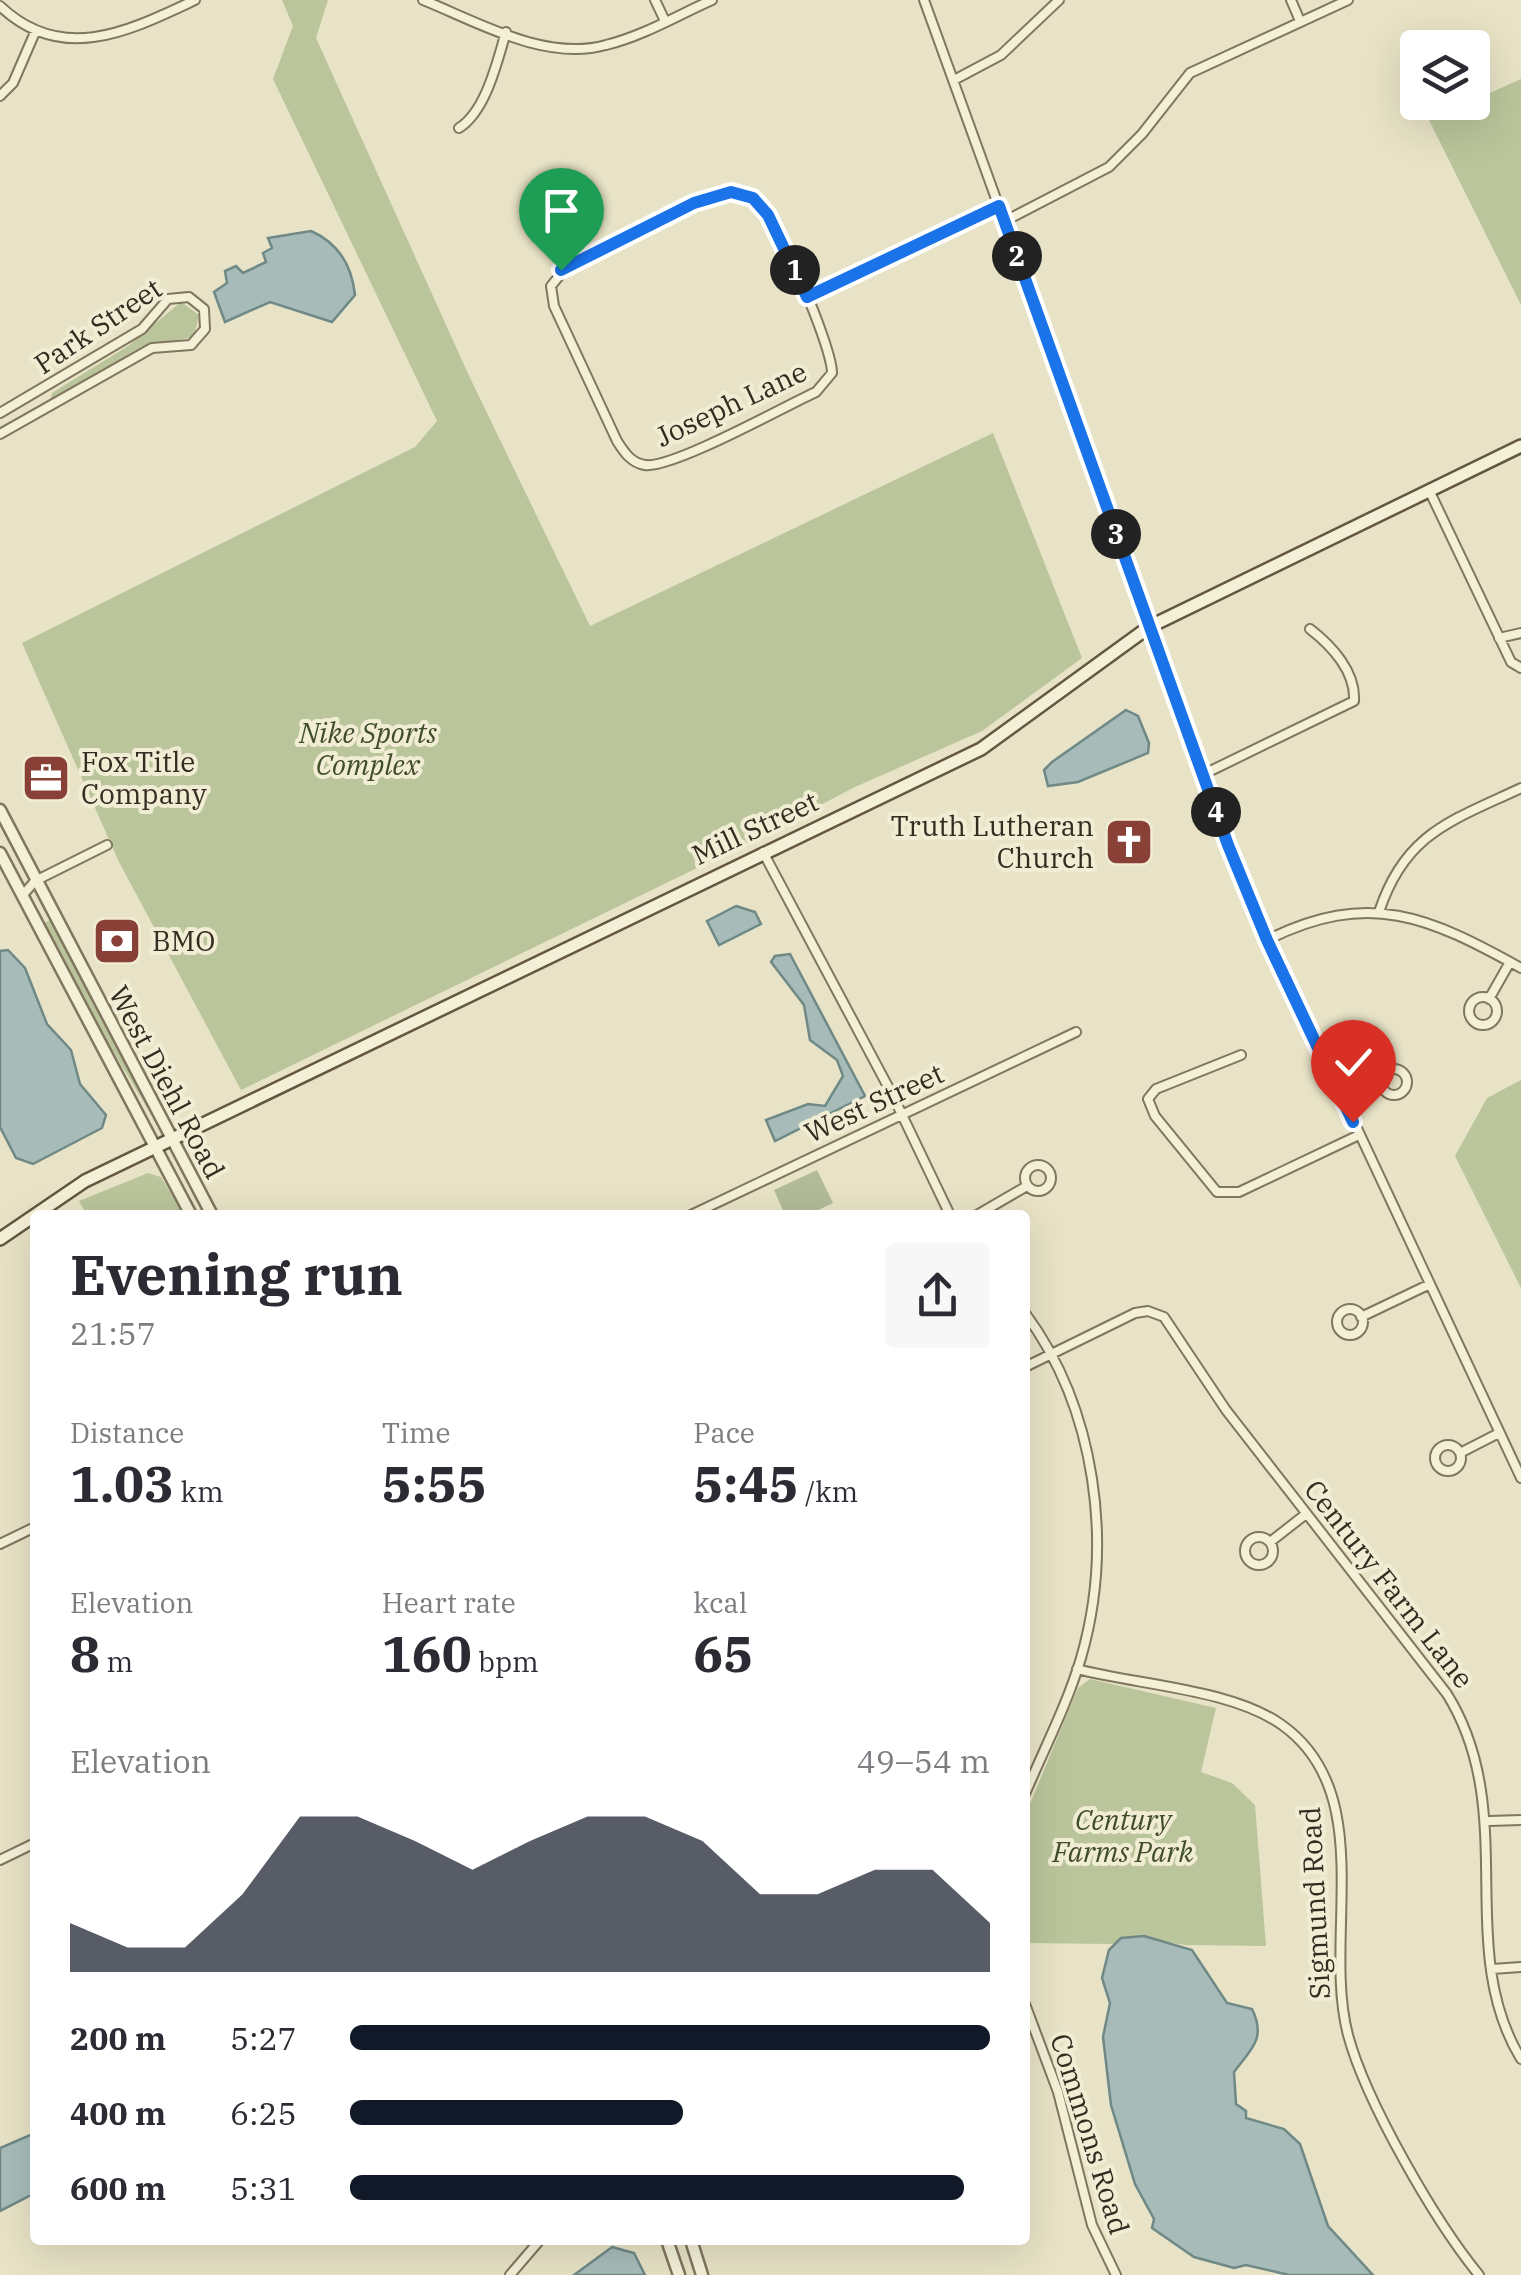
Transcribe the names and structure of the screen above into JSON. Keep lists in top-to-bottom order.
{
  "streets": {
    "main road": ["Mill Street"],
    "street": [
      "Park Street",
      "Joseph Lane",
      "West Diehl Road",
      "West Street",
      "Century Farm Lane",
      "Sigmund Road",
      "Commons Road"
    ]
  },
  "crossings": [
    ["Mill Street", "West Diehl Road"]
  ],
  "parks": ["Nike Sports Complex", "Century Farms Park"],
  "places": {
    "office": ["Fox Title Company"],
    "church": ["Truth Lutheran Church"],
    "bank": ["BMO"]
  },
  "page": {
    "pins": [
      "2",
      "1",
      "3",
      "4"
    ],
    "heading": ["Evening run", "21:57"],
    "stats": [
      ["Distance", "1.03 km"],
      ["Time", "5:55"],
      ["Pace", "5:45 /km"],
      ["Elevation", "8 m"],
      ["Heart rate", "160 bpm"],
      ["kcal", "65"]
    ],
    "chart": ["Elevation", "49–54 m"],
    "list": [
      {
        "name": "200 m",
        "note": "5:27"
      },
      {
        "name": "400 m",
        "note": "6:25"
      },
      {
        "name": "600 m",
        "note": "5:31"
      }
    ]
  }
}
